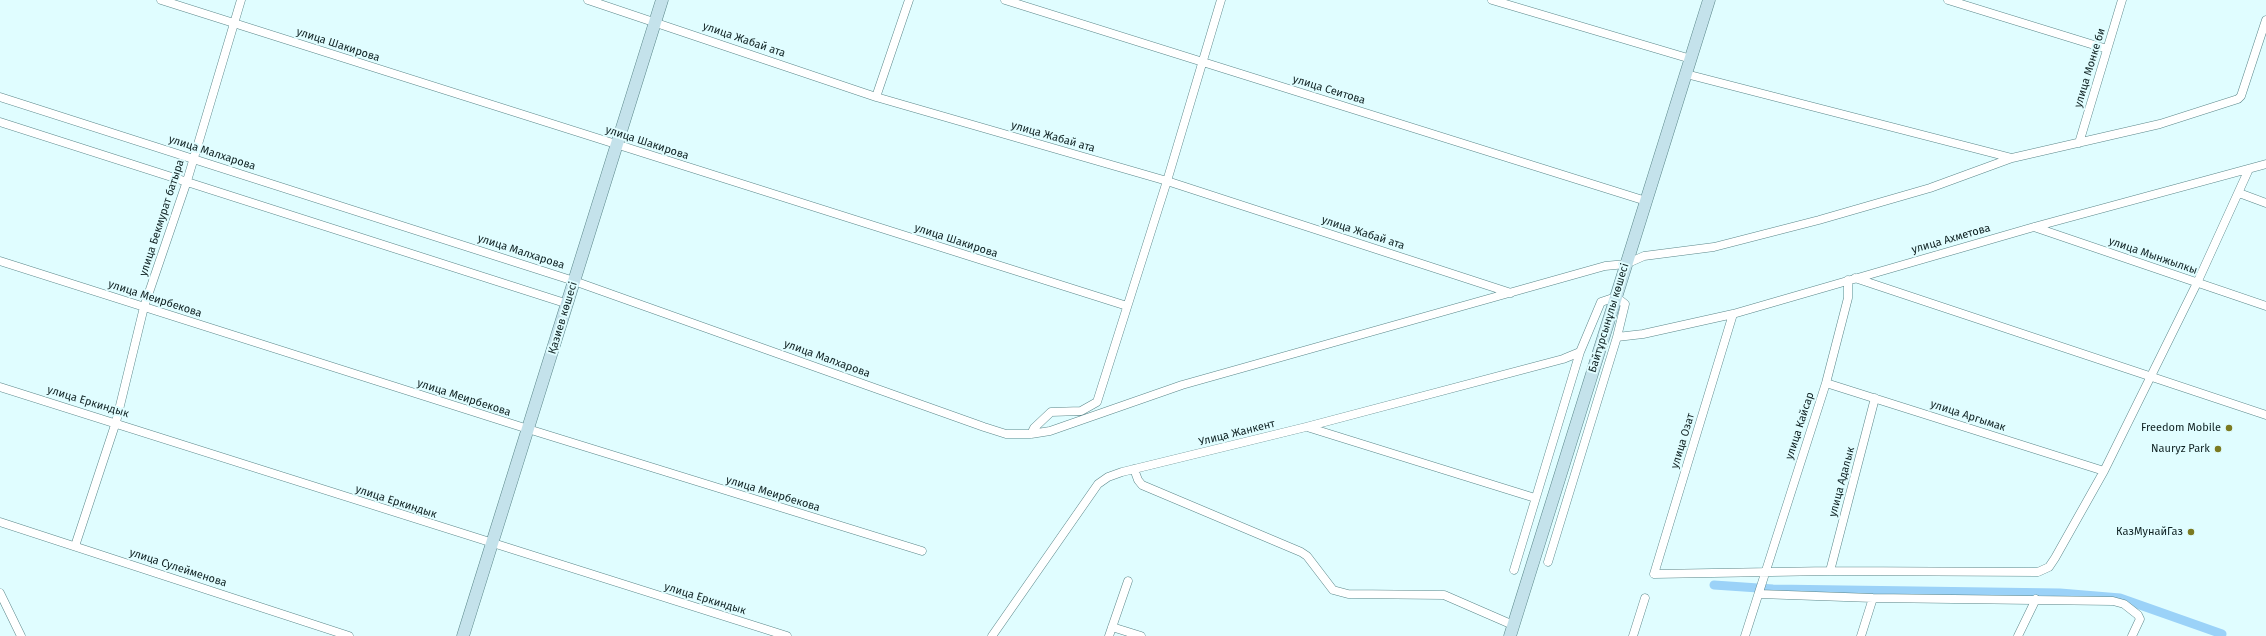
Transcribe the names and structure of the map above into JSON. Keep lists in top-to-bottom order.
{
  "streets": {
    "street": [
      "улица Жабай ата",
      "улица Шакирова",
      "улица Монке би",
      "улица Сеитова",
      "улица Малхарова",
      "улица Бекмурат батыра",
      "улица Ахметова",
      "улица Мынжылкы",
      "улица Меирбекова",
      "Қазиев көшесі",
      "Байтұрсынұлы көшесі",
      "улица Еркиндык",
      "улица Аргымак",
      "улица Кайсар",
      "Улица Жанкент",
      "улица Озат",
      "улица Адалык",
      "улица Сулейменова"
    ]
  },
  "crossings": [
    ["улица Жабай ата", "улица Малхарова"],
    ["улица Жабай ата", "Қазиев көшесі"],
    ["улица Шакирова", "улица Бекмурат батыра"],
    ["улица Шакирова", "Қазиев көшесі"],
    ["улица Монке би", "улица Малхарова"],
    ["улица Сеитова", "Байтұрсынұлы көшесі"],
    ["улица Малхарова", "улица Бекмурат батыра"],
    ["улица Малхарова", "Қазиев көшесі"],
    ["улица Малхарова", "Байтұрсынұлы көшесі"],
    ["улица Бекмурат батыра", "улица Меирбекова"],
    ["улица Бекмурат батыра", "улица Еркиндык"],
    ["улица Бекмурат батыра", "улица Сулейменова"],
    ["улица Ахметова", "улица Мынжылкы"],
    ["улица Ахметова", "улица Кайсар"],
    ["улица Ахметова", "улица Озат"],
    ["улица Меирбекова", "Қазиев көшесі"],
    ["Қазиев көшесі", "улица Еркиндык"],
    ["улица Аргымак", "улица Кайсар"],
    ["улица Аргымак", "улица Адалык"],
    ["улица Кайсар", "улица Озат"]
  ],
  "places": ["Freedom Mobile", "Nauryz Park", "КазМунайГаз"]
}
